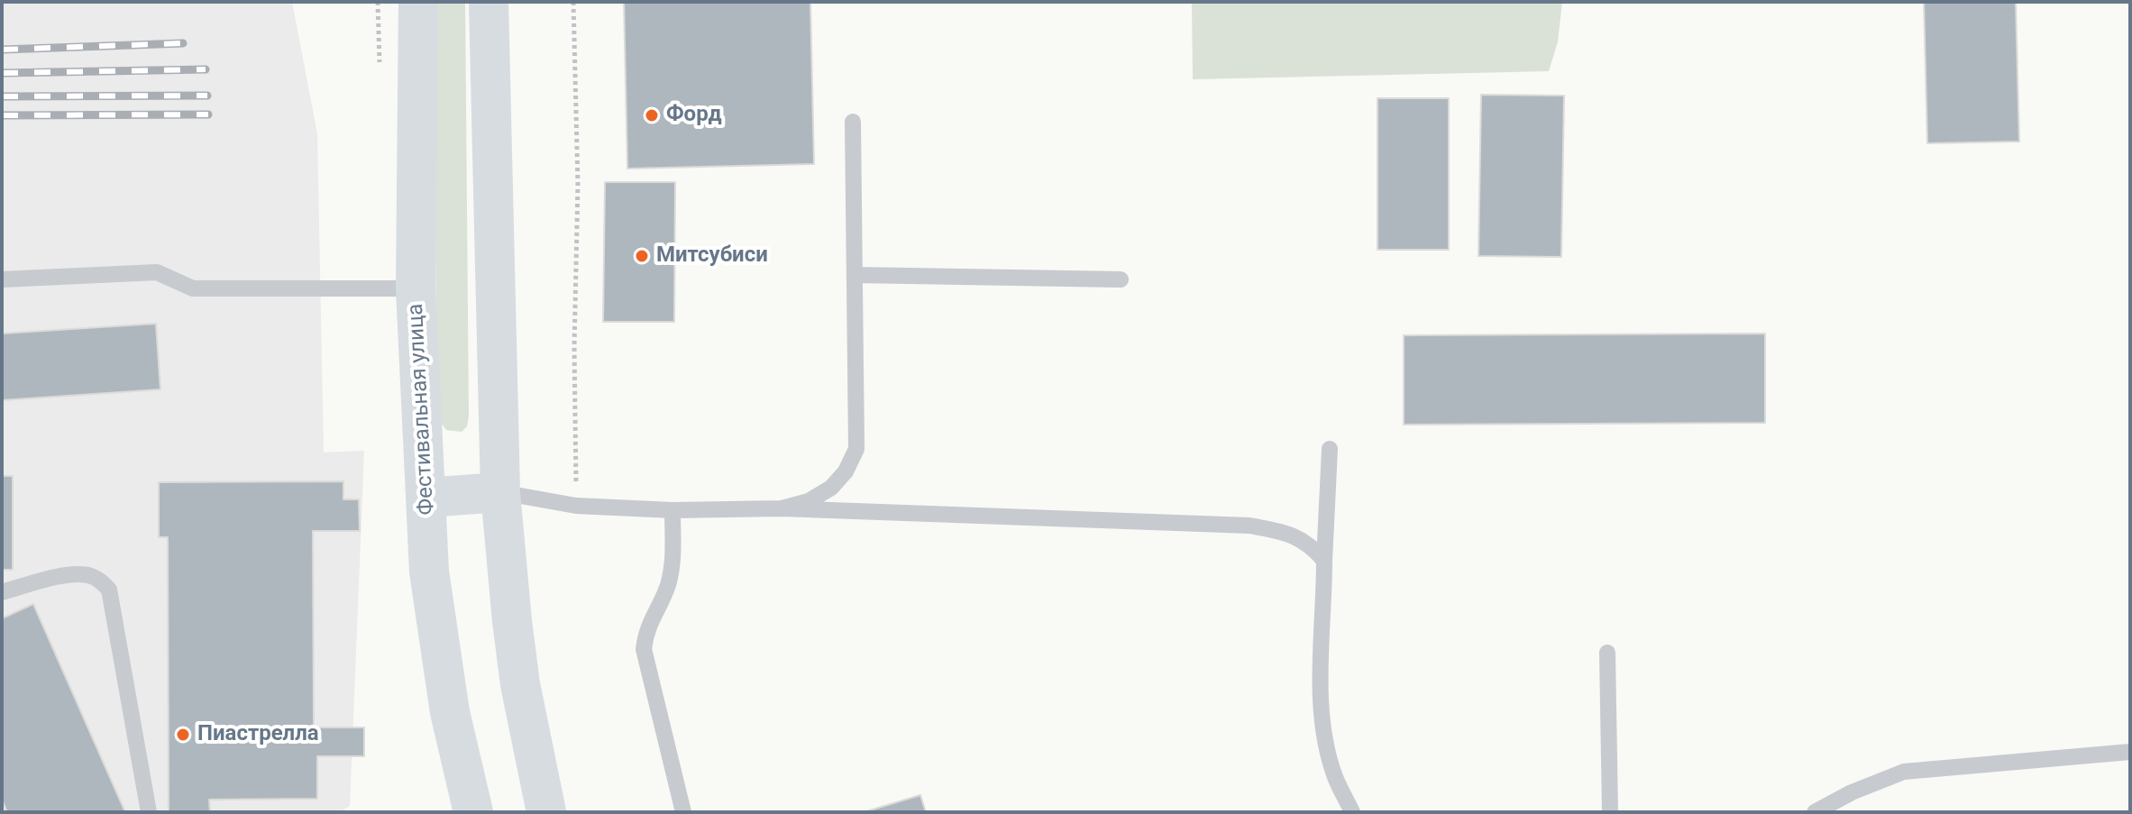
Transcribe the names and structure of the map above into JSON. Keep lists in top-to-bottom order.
{
  "streets": {
    "main road": ["Фестивальная улица"]
  },
  "places": ["Форд", "Митсубиси", "Пиастрелла"]
}
